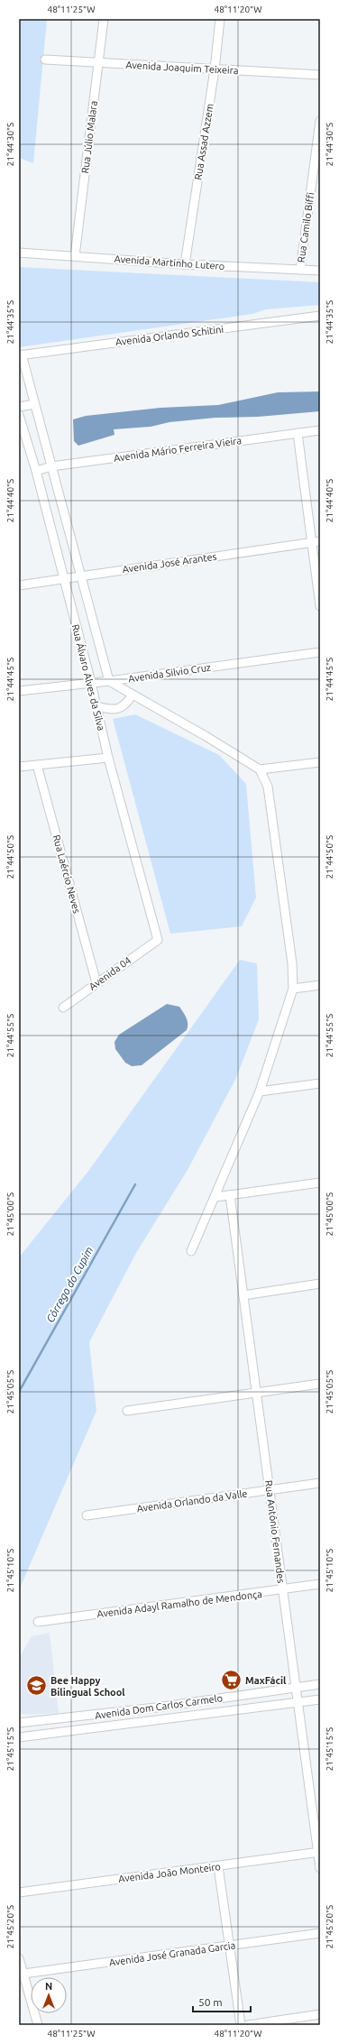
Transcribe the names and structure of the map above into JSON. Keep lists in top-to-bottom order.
{
  "streets": {
    "street": [
      "Avenida Joaquim Teixeira",
      "Rua Júlio Malara",
      "Rua Assad Azzem",
      "Rua Camilo Biffi",
      "Avenida Martinho Lutero",
      "Avenida Orlando Schitini",
      "Avenida Mário Ferreira Vieira",
      "Avenida José Arantes",
      "Avenida Silvio Cruz",
      "Rua Álvaro Alves da Silva",
      "Rua Laércio Neves",
      "Avenida 04",
      "Avenida Orlando da Valle",
      "Rua Antônio Fernandes",
      "Avenida Adayl Ramalho de Mendonça",
      "Avenida Dom Carlos Carmelo",
      "Avenida João Monteiro",
      "Avenida José Granada Garcia"
    ]
  },
  "crossings": [
    ["Avenida Joaquim Teixeira", "Rua Júlio Malara"],
    ["Avenida Joaquim Teixeira", "Rua Assad Azzem"],
    ["Rua Júlio Malara", "Avenida Martinho Lutero"],
    ["Rua Assad Azzem", "Avenida Martinho Lutero"],
    ["Rua Camilo Biffi", "Avenida Martinho Lutero"],
    ["Avenida Mário Ferreira Vieira", "Rua Álvaro Alves da Silva"],
    ["Avenida José Arantes", "Rua Álvaro Alves da Silva"],
    ["Avenida Silvio Cruz", "Rua Álvaro Alves da Silva"],
    ["Rua Álvaro Alves da Silva", "Avenida 04"],
    ["Rua Laércio Neves", "Avenida 04"],
    ["Avenida Orlando da Valle", "Rua Antônio Fernandes"],
    ["Rua Antônio Fernandes", "Avenida Adayl Ramalho de Mendonça"],
    ["Rua Antônio Fernandes", "Avenida Dom Carlos Carmelo"],
    ["Rua Antônio Fernandes", "Avenida João Monteiro"]
  ],
  "water": ["Córrego do Cupim"],
  "places": {
    "supermarket": ["MaxFácil"],
    "school or university": ["Bee Happy Bilingual School"]
  },
  "scale_bar": "50 m",
  "north": "top",
  "coordinates": [
    "48°11'25\"W",
    "48°11'20\"W",
    "21°44'30\"S",
    "21°44'35\"S",
    "21°44'40\"S",
    "21°44'45\"S",
    "21°44'50\"S",
    "21°44'55\"S",
    "21°45'00\"S",
    "21°45'05\"S",
    "21°45'10\"S",
    "21°45'15\"S",
    "21°45'20\"S"
  ]
}
